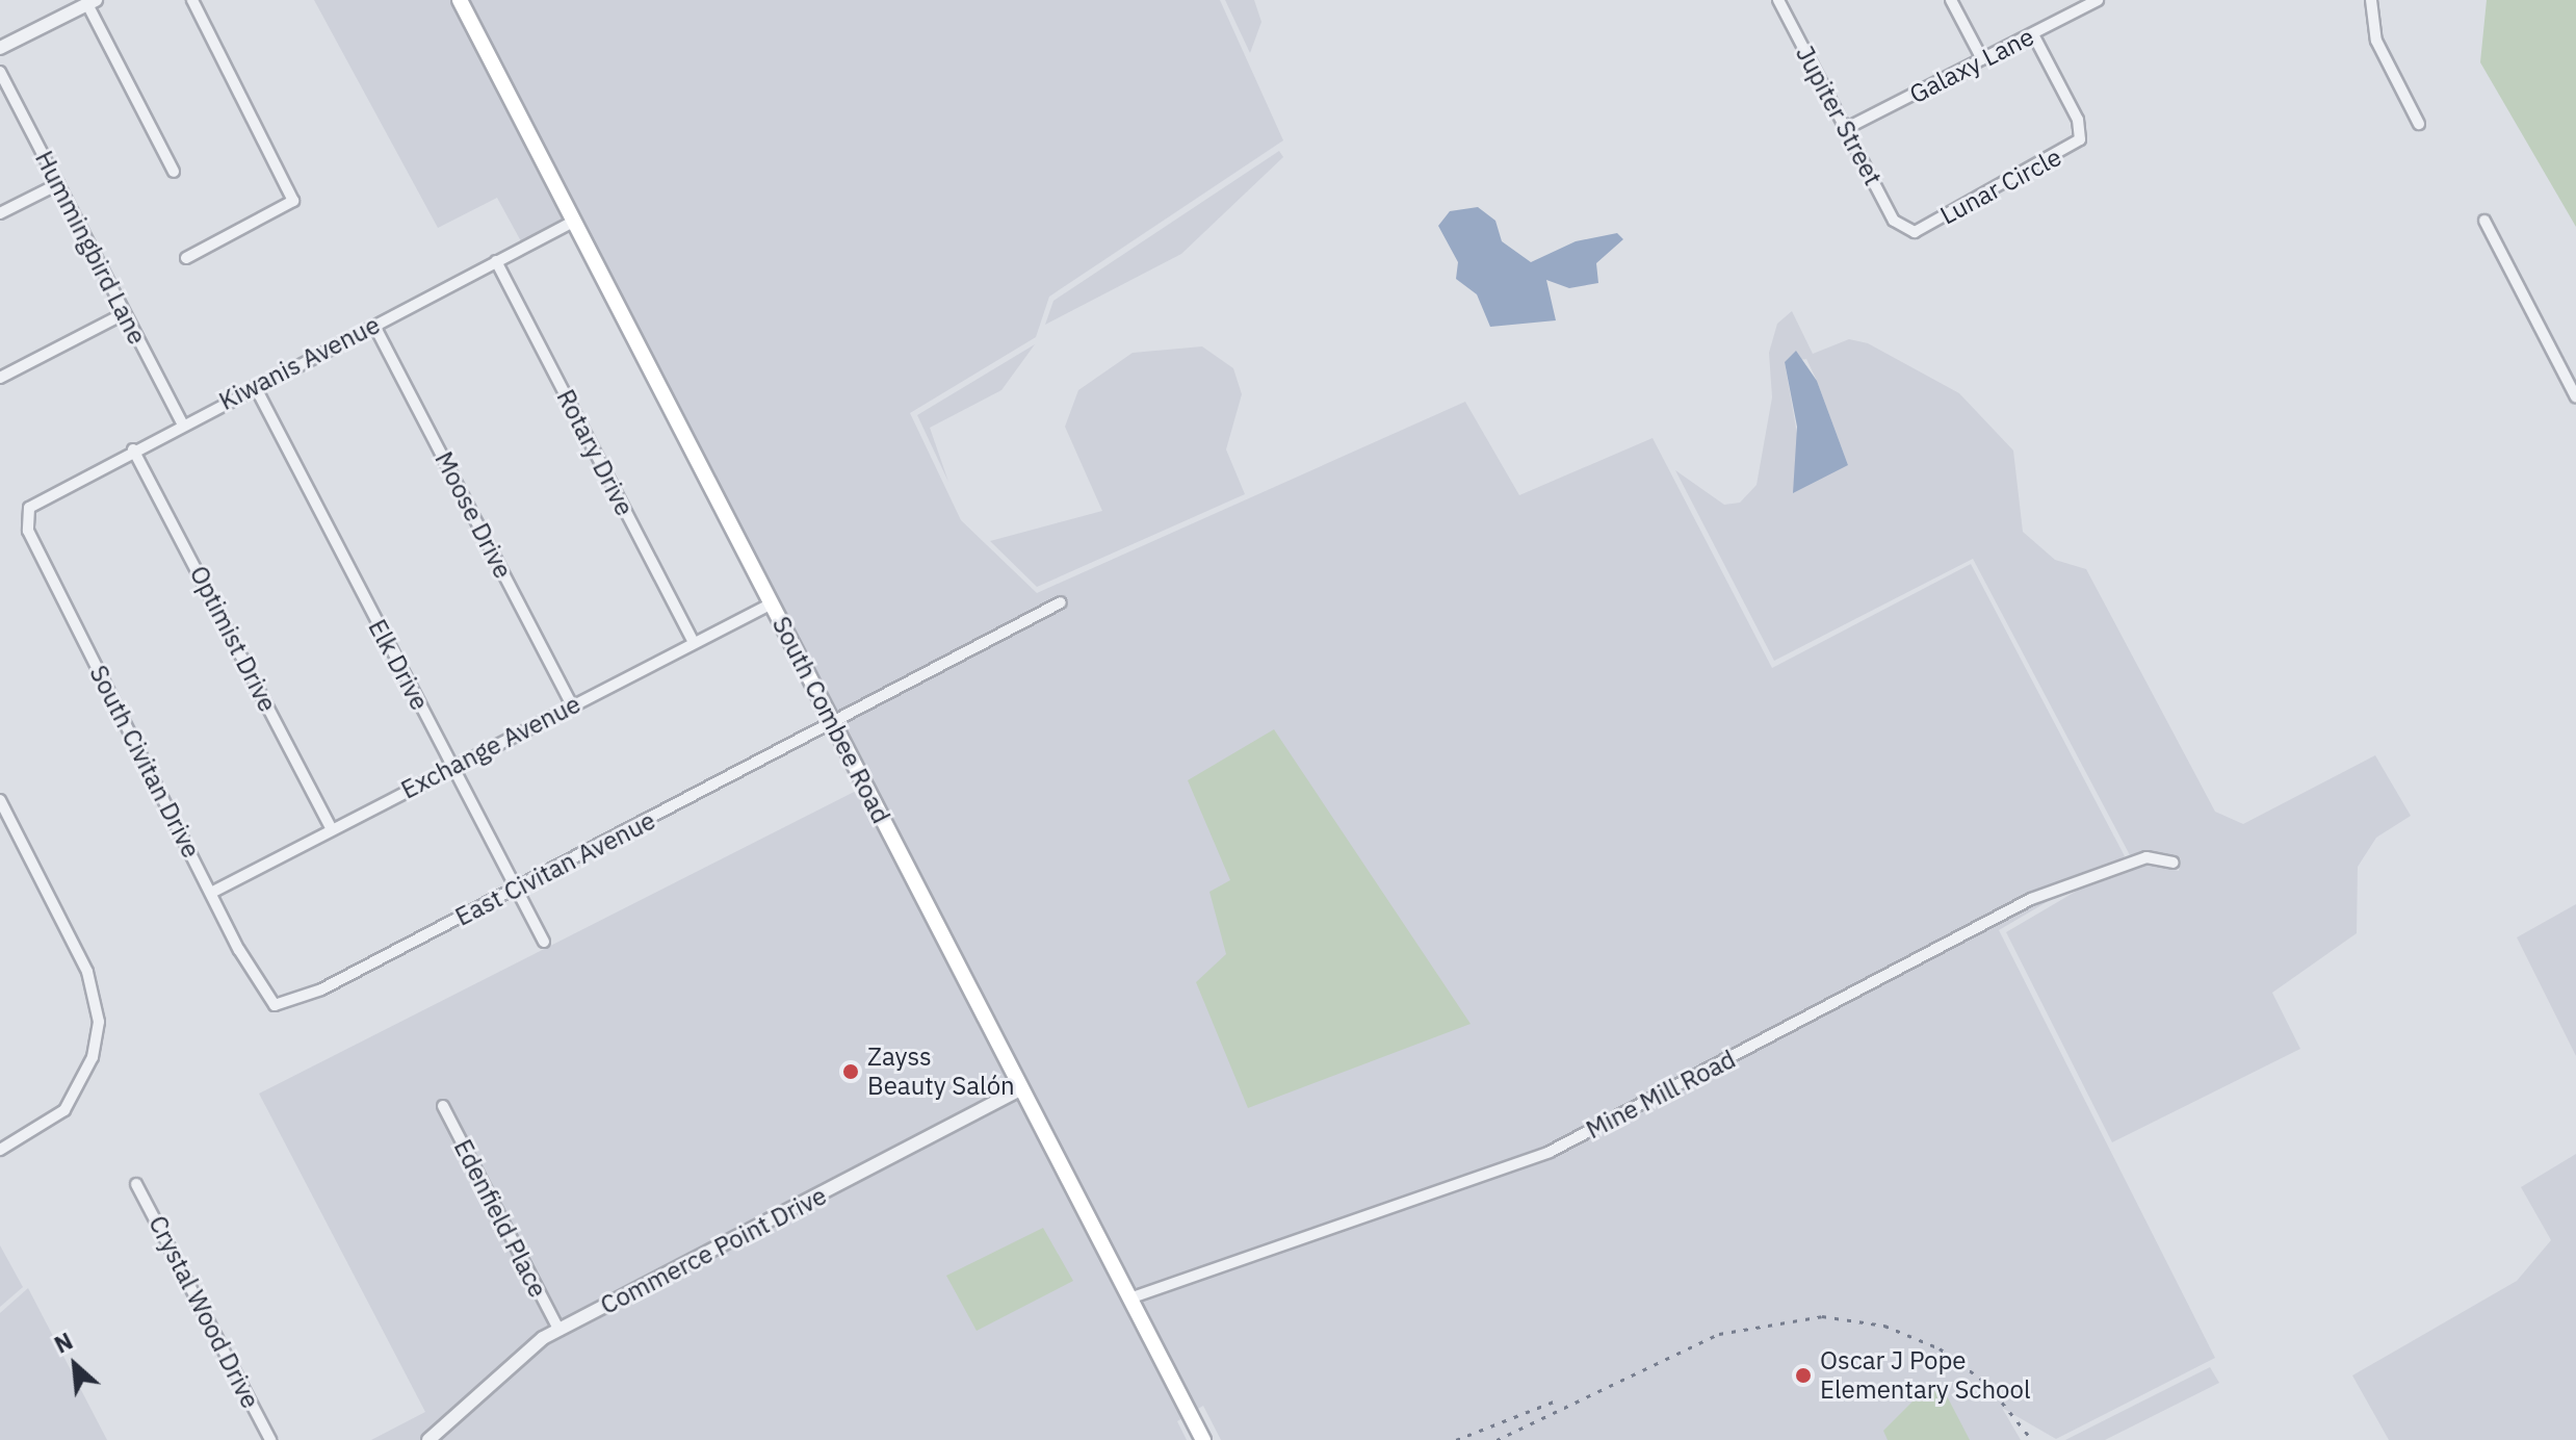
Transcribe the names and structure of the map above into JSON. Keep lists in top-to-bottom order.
{
  "streets": {
    "main road": ["South Combee Road"],
    "street": [
      "Galaxy Lane",
      "Jupiter Street",
      "Lunar Circle",
      "Hummingbird Lane",
      "Kiwanis Avenue",
      "Rotary Drive",
      "Moose Drive",
      "Optimist Drive",
      "Elk Drive",
      "Exchange Avenue",
      "South Civitan Drive",
      "East Civitan Avenue",
      "Mine Mill Road",
      "Edenfield Place",
      "Commerce Point Drive",
      "Crystal Wood Drive"
    ]
  },
  "crossings": [
    ["Galaxy Lane", "Jupiter Street"],
    ["Galaxy Lane", "Lunar Circle"],
    ["Jupiter Street", "Lunar Circle"],
    ["Hummingbird Lane", "Kiwanis Avenue"],
    ["Kiwanis Avenue", "Rotary Drive"],
    ["Kiwanis Avenue", "Moose Drive"],
    ["Kiwanis Avenue", "Optimist Drive"],
    ["Kiwanis Avenue", "Elk Drive"],
    ["Kiwanis Avenue", "South Combee Road"],
    ["Kiwanis Avenue", "South Civitan Drive"],
    ["Rotary Drive", "Exchange Avenue"],
    ["Moose Drive", "Exchange Avenue"],
    ["Optimist Drive", "Exchange Avenue"],
    ["Elk Drive", "Exchange Avenue"],
    ["Elk Drive", "East Civitan Avenue"],
    ["South Combee Road", "Exchange Avenue"],
    ["South Combee Road", "East Civitan Avenue"],
    ["South Combee Road", "Mine Mill Road"],
    ["South Combee Road", "Commerce Point Drive"],
    ["Exchange Avenue", "South Civitan Drive"],
    ["South Civitan Drive", "East Civitan Avenue"],
    ["Edenfield Place", "Commerce Point Drive"]
  ],
  "places": ["Zayss Beauty Salón", "Oscar J Pope Elementary School"],
  "north": "top left"
}
